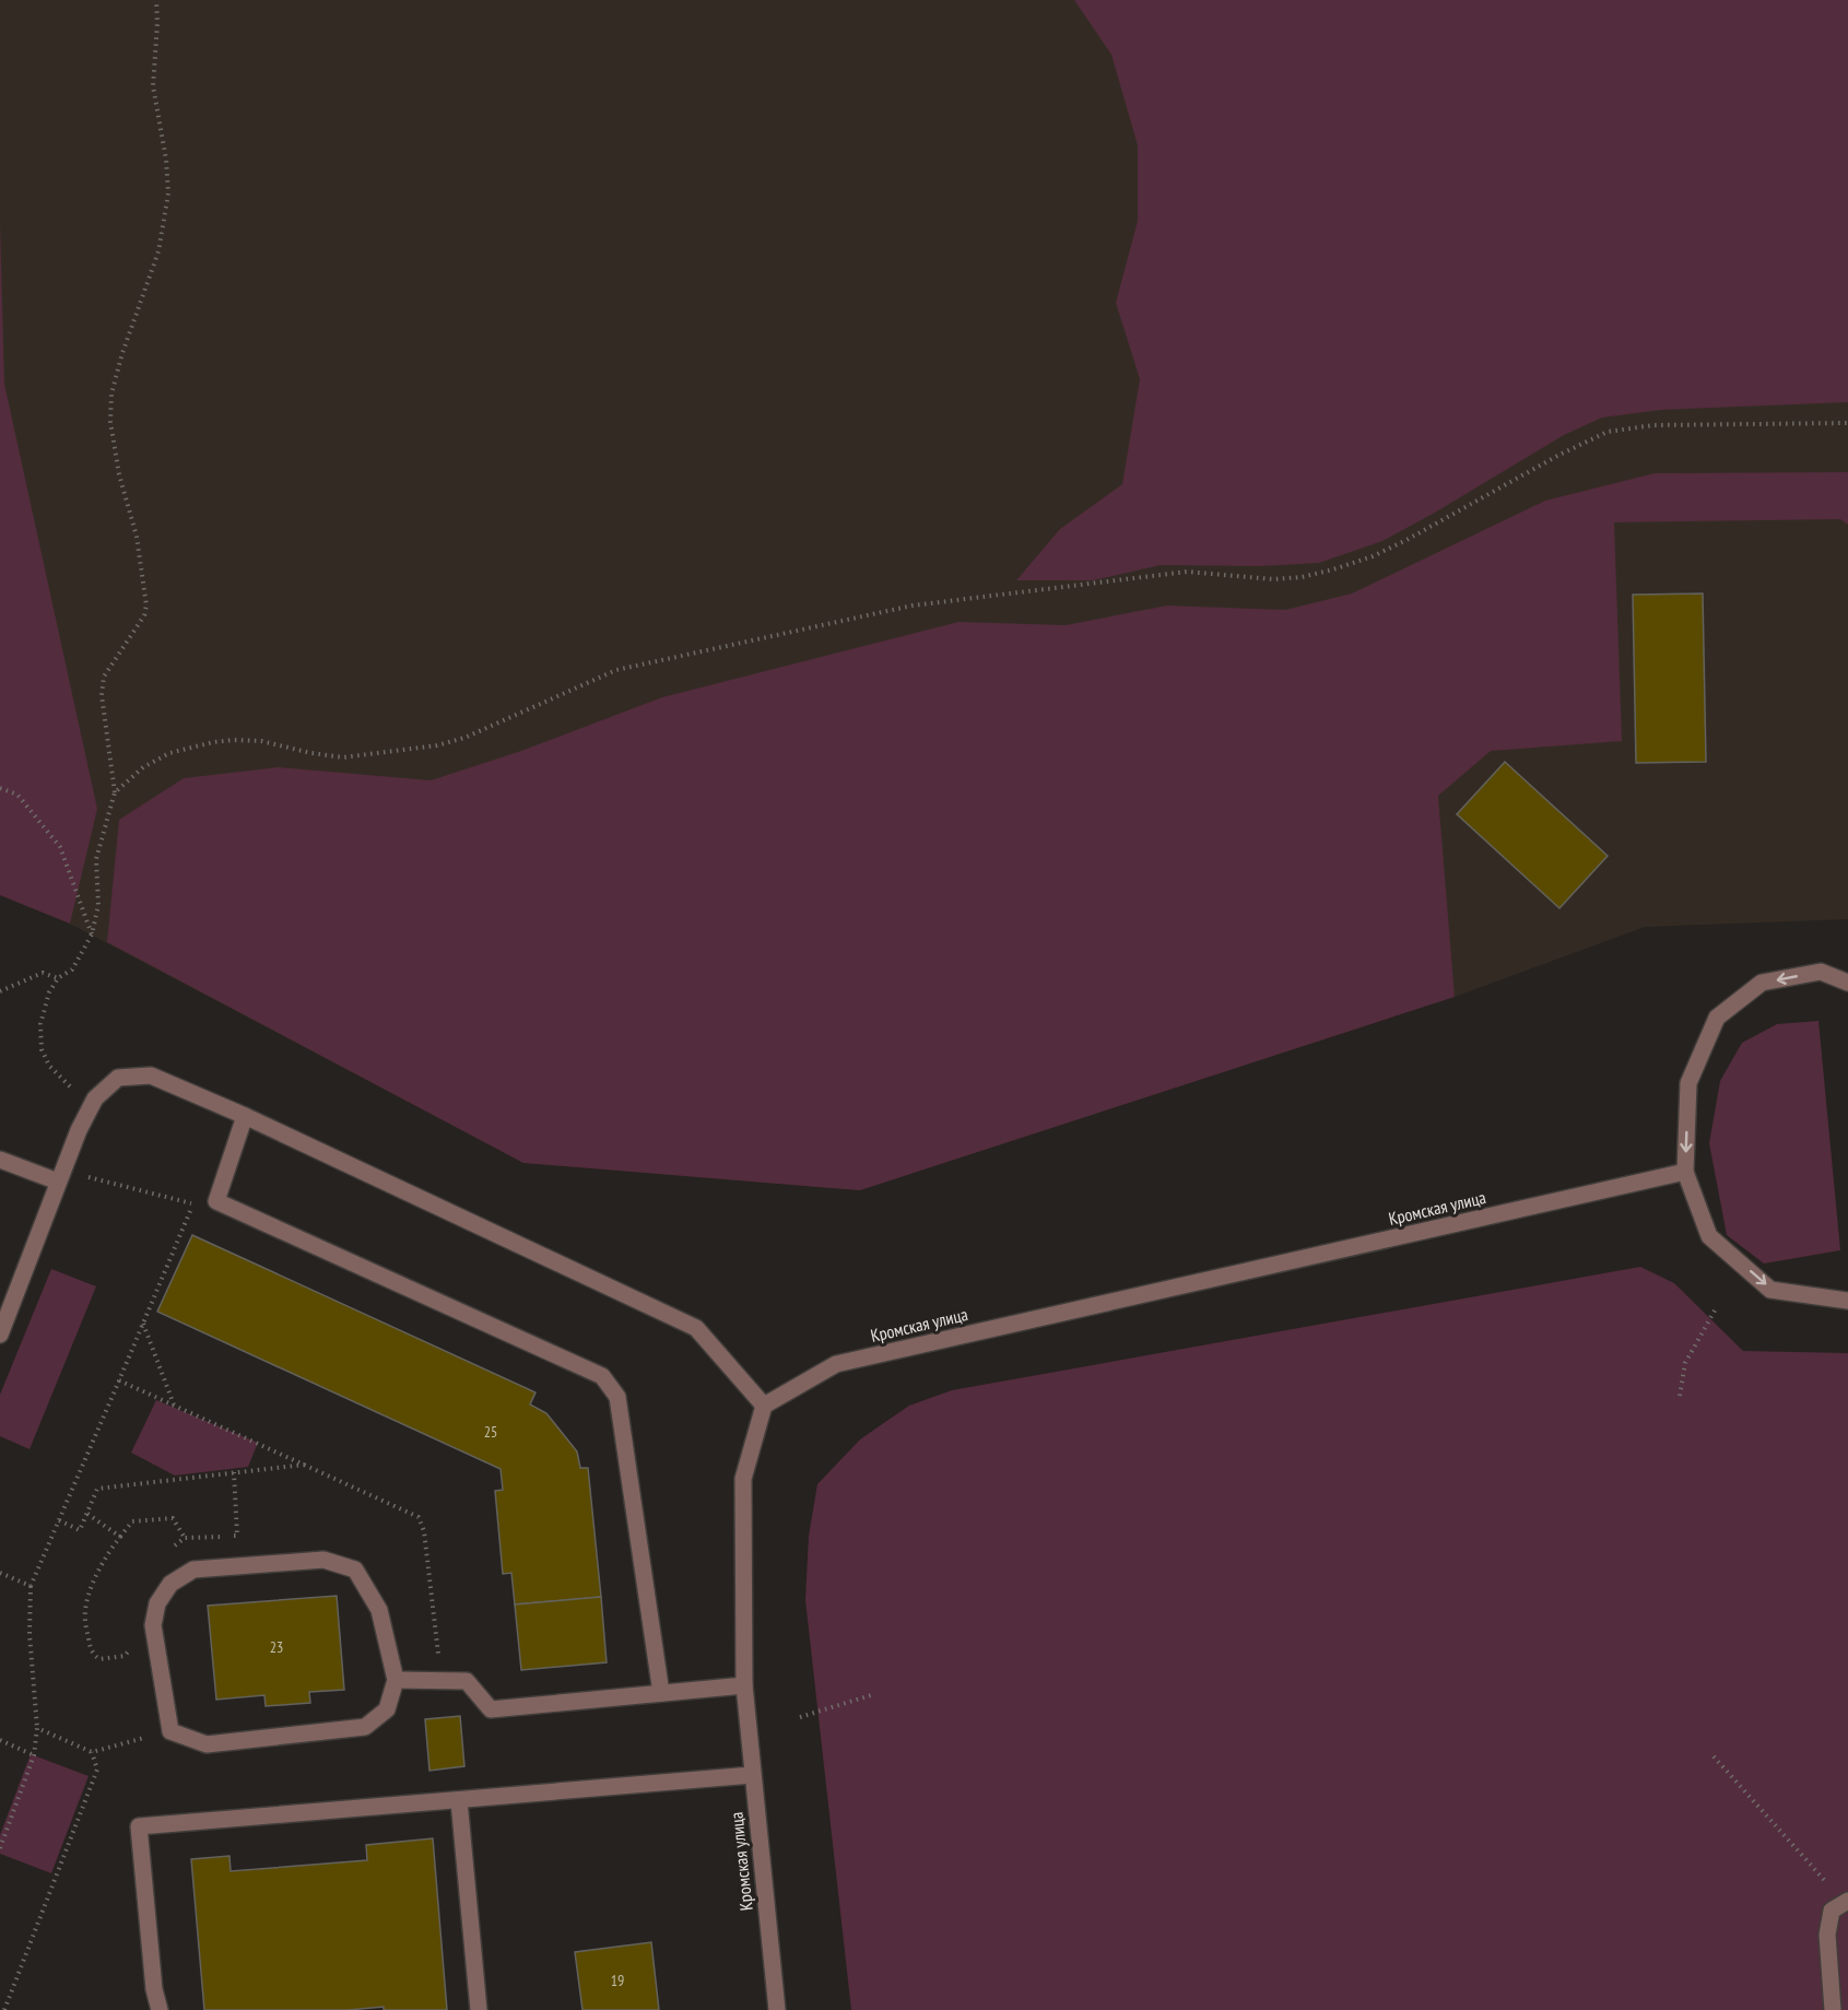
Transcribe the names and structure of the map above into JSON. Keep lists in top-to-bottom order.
{
  "streets": {
    "street": ["Кромская улица"]
  },
  "house_numbers": ["25", "23", "19"]
}
